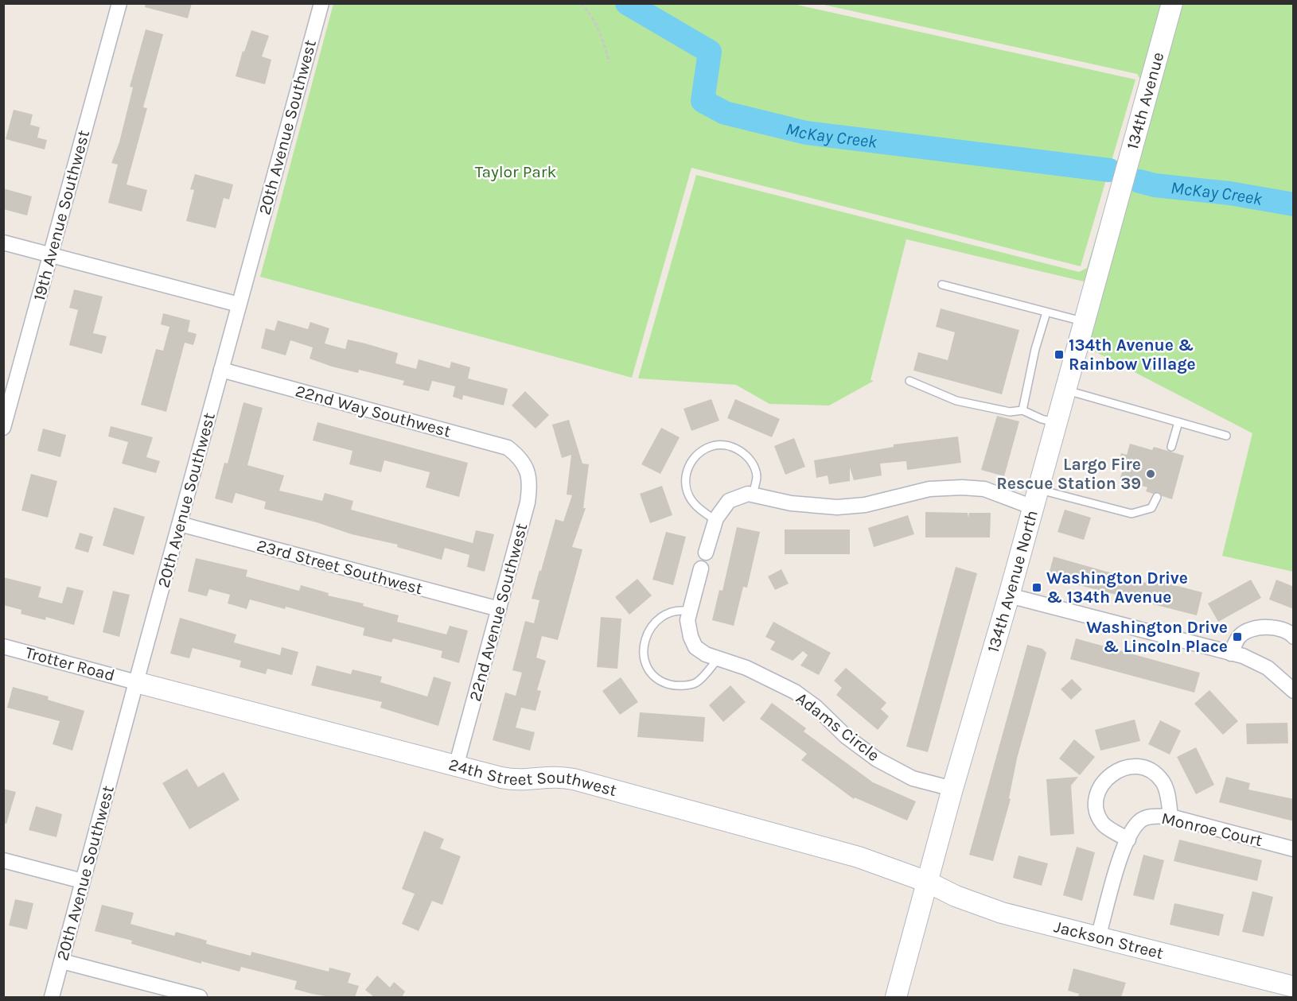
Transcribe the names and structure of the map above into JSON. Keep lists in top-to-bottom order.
{
  "streets": {
    "street": [
      "134th Avenue",
      "20th Avenue Southwest",
      "19th Avenue Southwest",
      "22nd Way Southwest",
      "23rd Street Southwest",
      "134th Avenue North",
      "22nd Avenue Southwest",
      "Trotter Road",
      "Adams Circle",
      "24th Street Southwest",
      "Monroe Court",
      "Jackson Street"
    ]
  },
  "crossings": [
    ["134th Avenue", "134th Avenue North"],
    ["20th Avenue Southwest", "22nd Way Southwest"],
    ["20th Avenue Southwest", "23rd Street Southwest"],
    ["20th Avenue Southwest", "Trotter Road"],
    ["20th Avenue Southwest", "24th Street Southwest"],
    ["22nd Way Southwest", "22nd Avenue Southwest"],
    ["23rd Street Southwest", "22nd Avenue Southwest"],
    ["134th Avenue North", "Adams Circle"],
    ["134th Avenue North", "24th Street Southwest"],
    ["134th Avenue North", "Jackson Street"],
    ["22nd Avenue Southwest", "24th Street Southwest"],
    ["Trotter Road", "24th Street Southwest"],
    ["24th Street Southwest", "Jackson Street"],
    ["Monroe Court", "Jackson Street"]
  ],
  "water": ["McKay Creek"],
  "parks": ["Taylor Park"],
  "places": {
    "transit": ["134th Avenue & Rainbow Village", "Washington Drive & 134th Avenue", "Washington Drive & Lincoln Place"],
    "other": ["Largo Fire Rescue Station 39"]
  }
}
